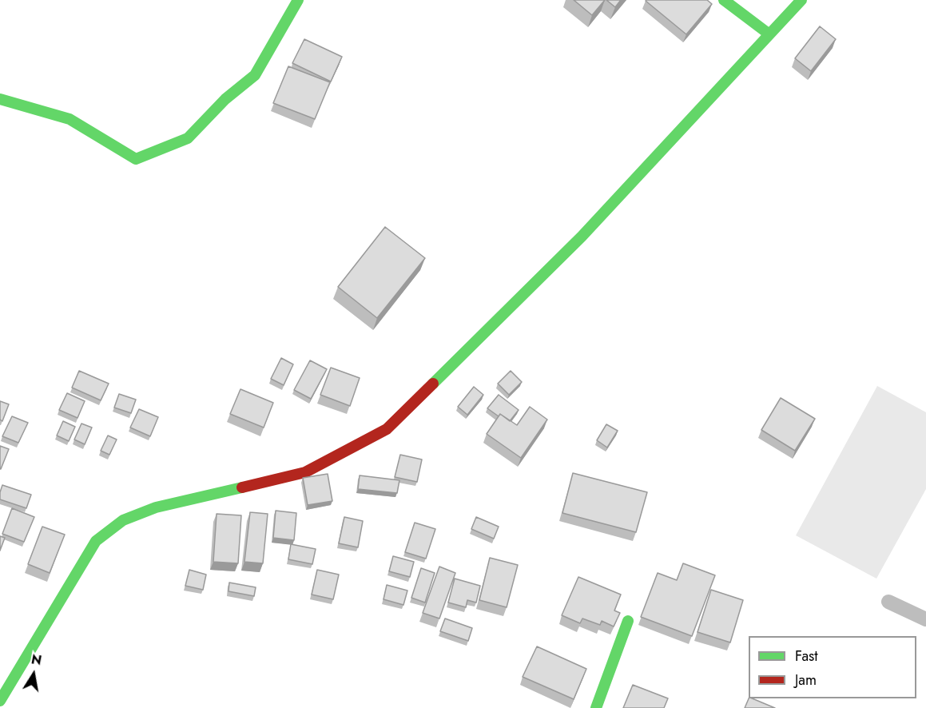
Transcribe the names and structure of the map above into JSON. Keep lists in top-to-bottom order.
{
  "legend": ["Fast", "Jam"],
  "north": "top"
}
